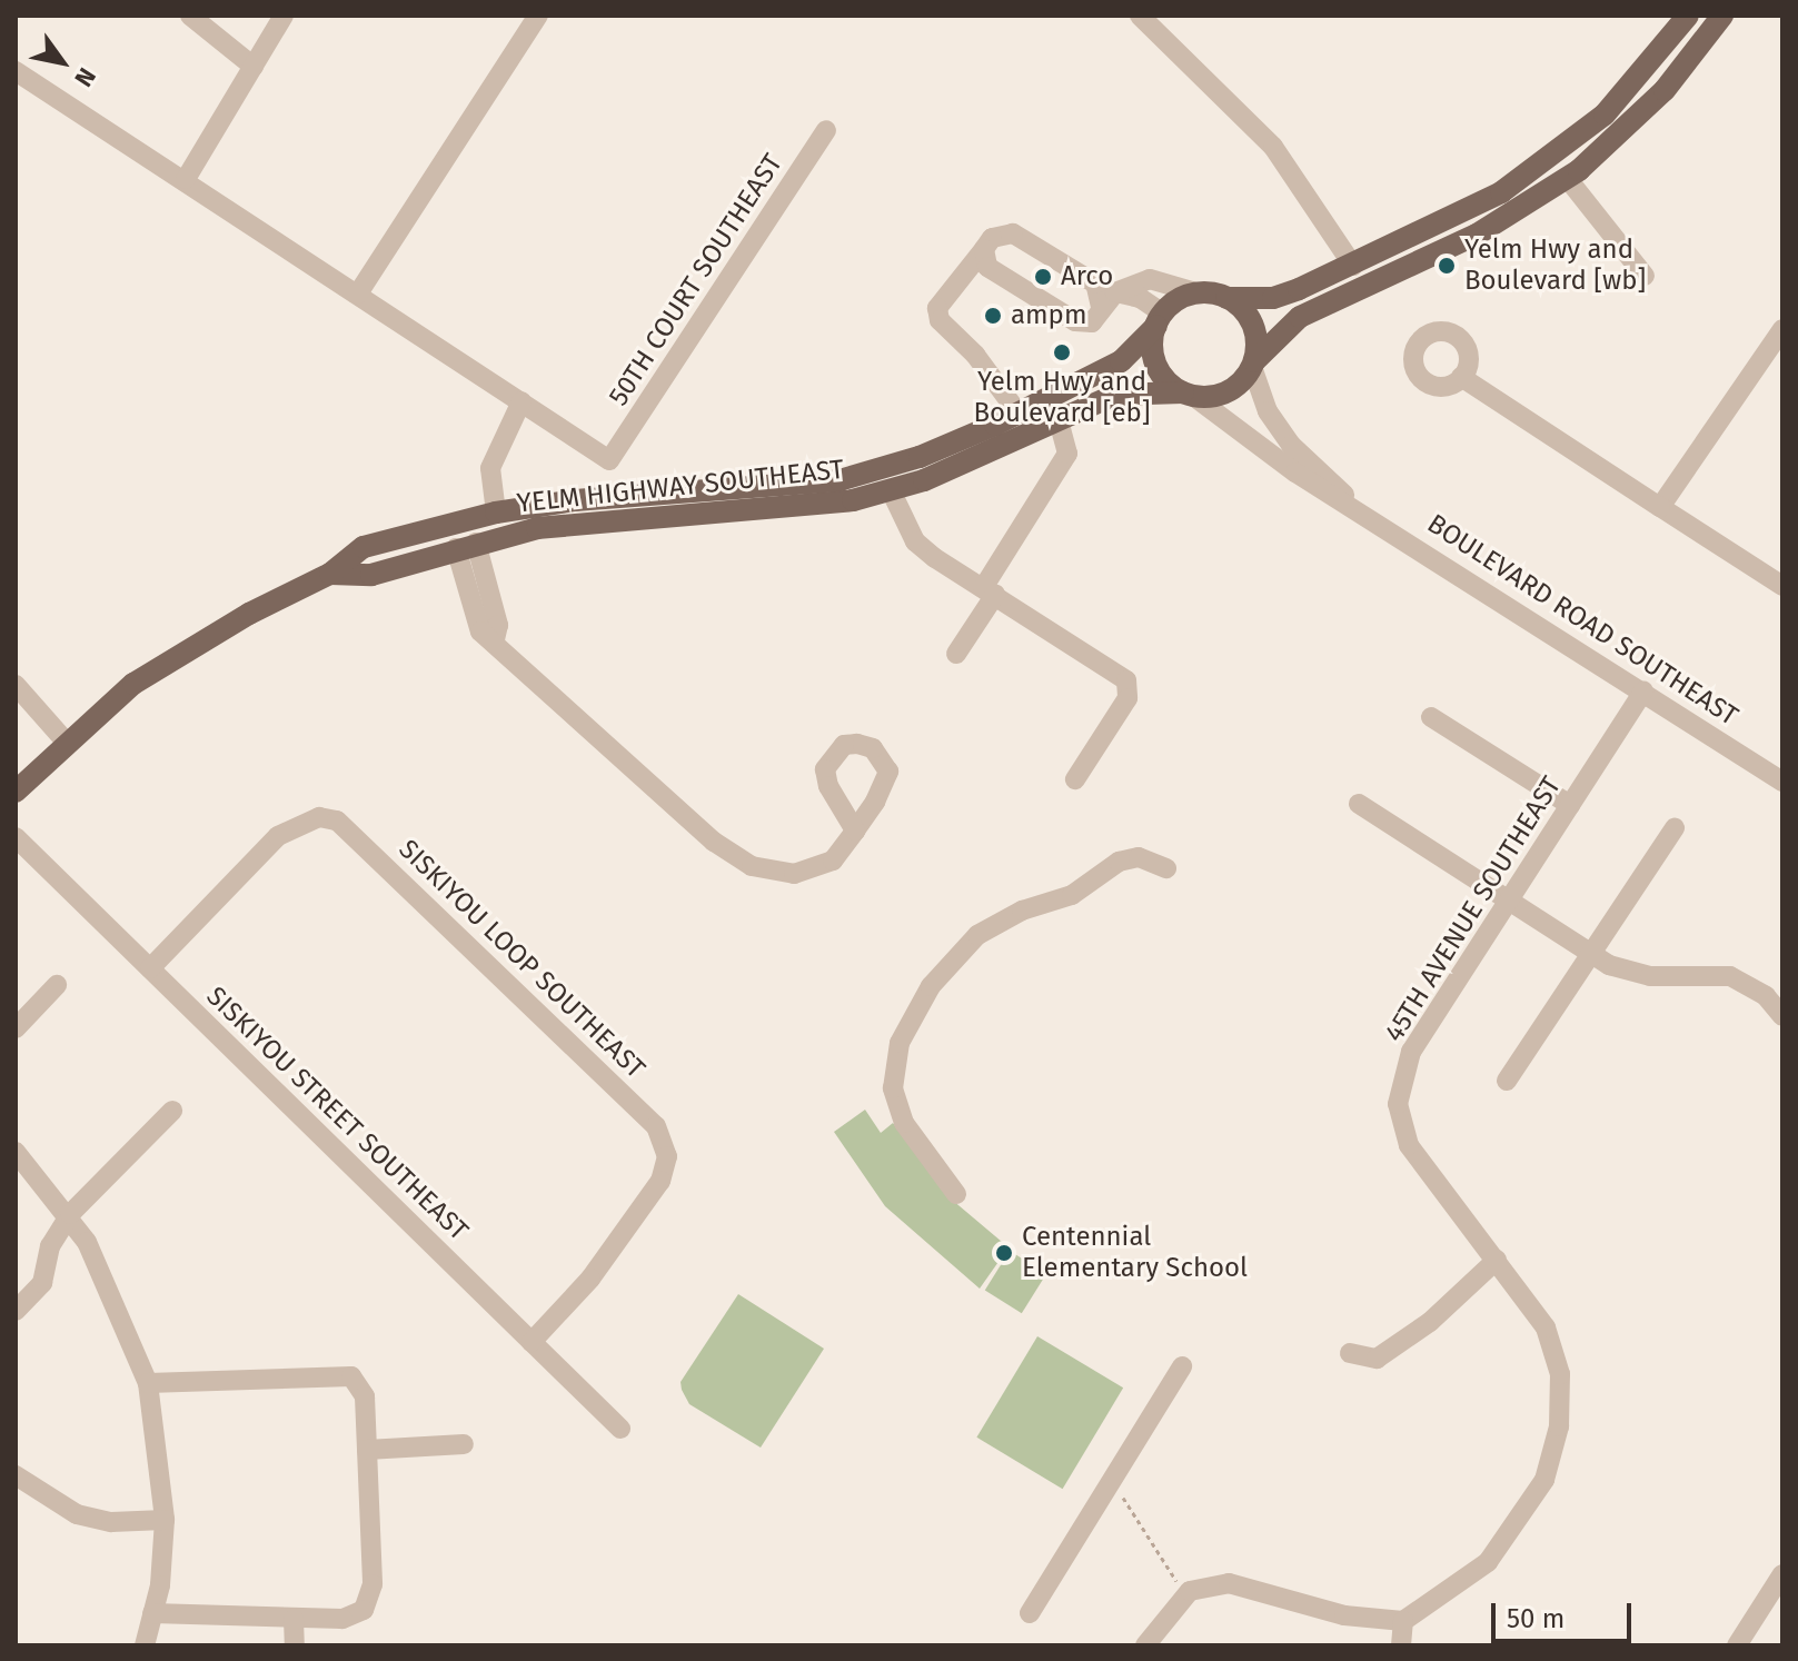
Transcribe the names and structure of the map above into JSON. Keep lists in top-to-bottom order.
{
  "streets": {
    "main road": ["YELM HIGHWAY SOUTHEAST"],
    "street": [
      "50TH COURT SOUTHEAST",
      "BOULEVARD ROAD SOUTHEAST",
      "45TH AVENUE SOUTHEAST",
      "SISKIYOU LOOP SOUTHEAST",
      "SISKIYOU STREET SOUTHEAST"
    ]
  },
  "crossings": [
    ["YELM HIGHWAY SOUTHEAST", "BOULEVARD ROAD SOUTHEAST"],
    ["BOULEVARD ROAD SOUTHEAST", "45TH AVENUE SOUTHEAST"],
    ["SISKIYOU LOOP SOUTHEAST", "SISKIYOU STREET SOUTHEAST"]
  ],
  "places": [
    "Yelm Hwy and Boulevard [wb]",
    "Arco",
    "ampm",
    "Yelm Hwy and Boulevard [eb]",
    "Centennial Elementary School"
  ],
  "scale_bar": "50 m",
  "north": "bottom right"
}
